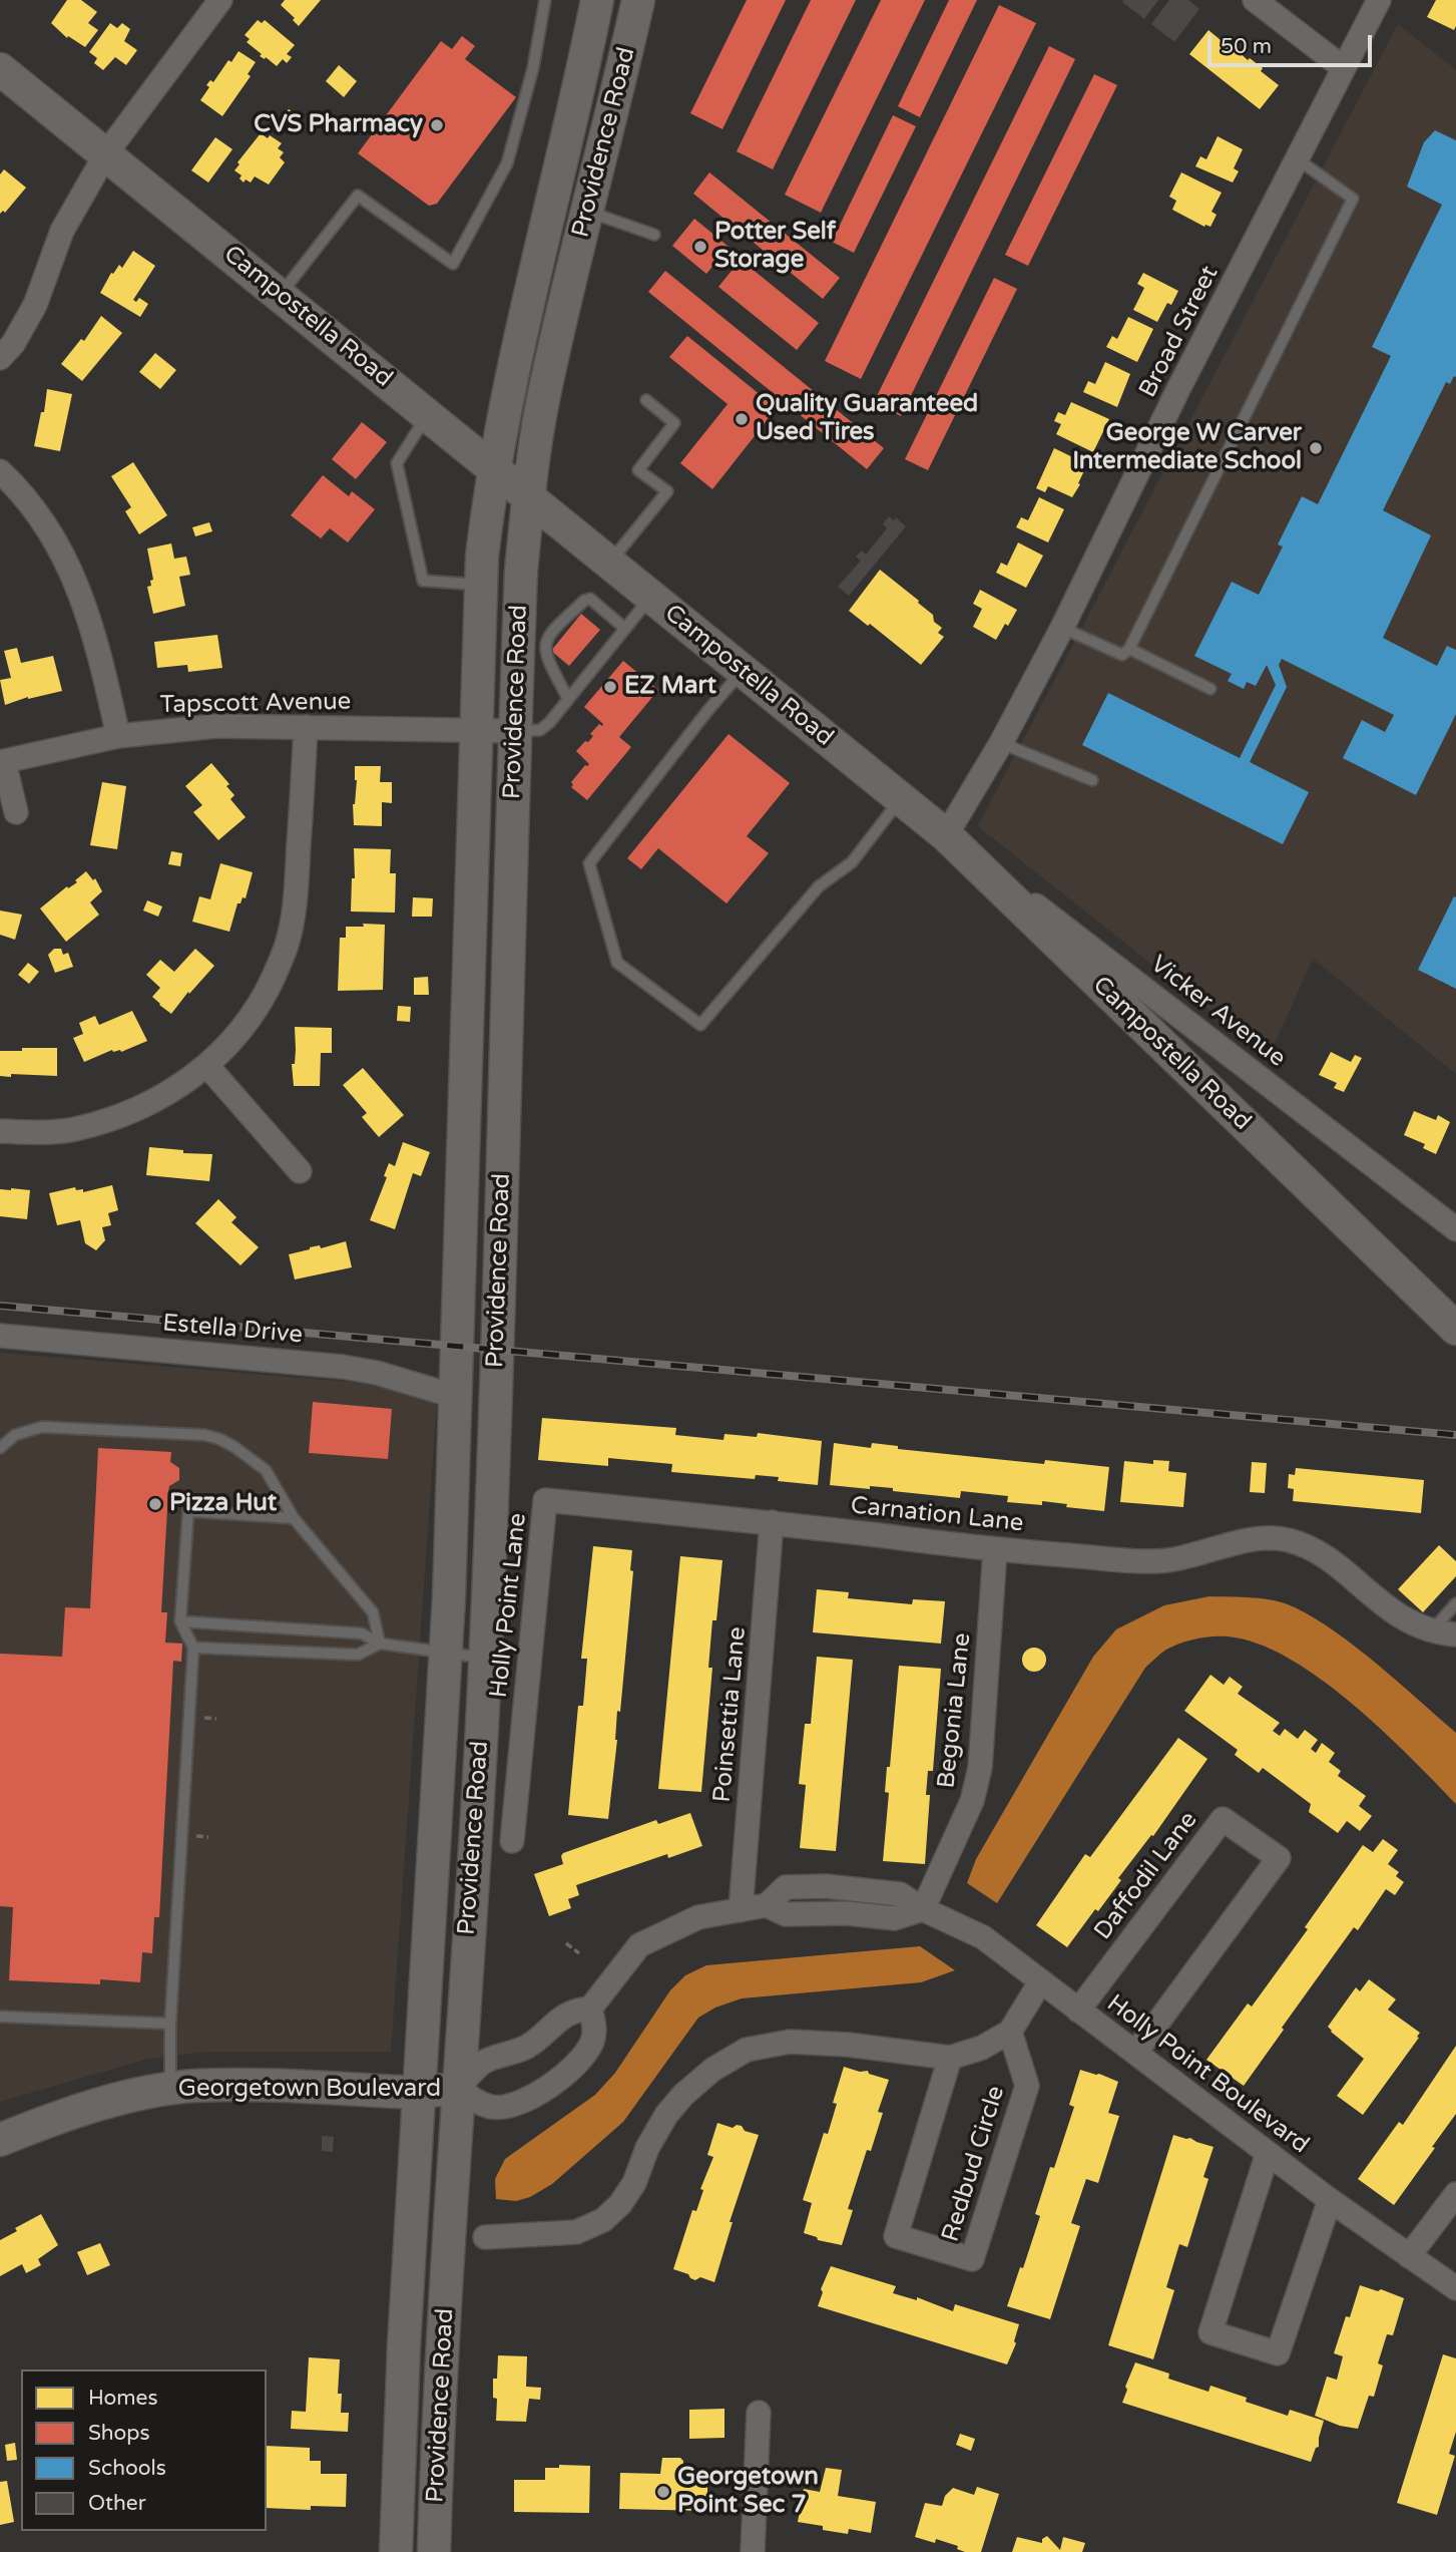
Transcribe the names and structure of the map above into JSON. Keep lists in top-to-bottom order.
{
  "streets": {
    "main road": ["Providence Road", "Campostella Road", "Georgetown Boulevard"],
    "street": [
      "Broad Street",
      "Tapscott Avenue",
      "Vicker Avenue",
      "Estella Drive",
      "Carnation Lane",
      "Holly Point Lane",
      "Begonia Lane",
      "Poinsettia Lane",
      "Daffodil Lane",
      "Holly Point Boulevard",
      "Redbud Circle"
    ]
  },
  "crossings": [
    ["Providence Road", "Campostella Road"],
    ["Providence Road", "Tapscott Avenue"],
    ["Providence Road", "Estella Drive"],
    ["Providence Road", "Georgetown Boulevard"],
    ["Campostella Road", "Broad Street"],
    ["Campostella Road", "Vicker Avenue"],
    ["Broad Street", "Vicker Avenue"],
    ["Carnation Lane", "Holly Point Lane"],
    ["Carnation Lane", "Begonia Lane"],
    ["Carnation Lane", "Poinsettia Lane"],
    ["Begonia Lane", "Holly Point Boulevard"],
    ["Daffodil Lane", "Holly Point Boulevard"]
  ],
  "places": [
    "CVS Pharmacy",
    "Potter Self Storage",
    "Quality Guaranteed Used Tires",
    "George W Carver Intermediate School",
    "EZ Mart",
    "Pizza Hut",
    "Georgetown Point Sec 7"
  ],
  "legend": [
    "Homes",
    "Shops",
    "Schools",
    "Other"
  ],
  "scale_bar": "50 m"
}
